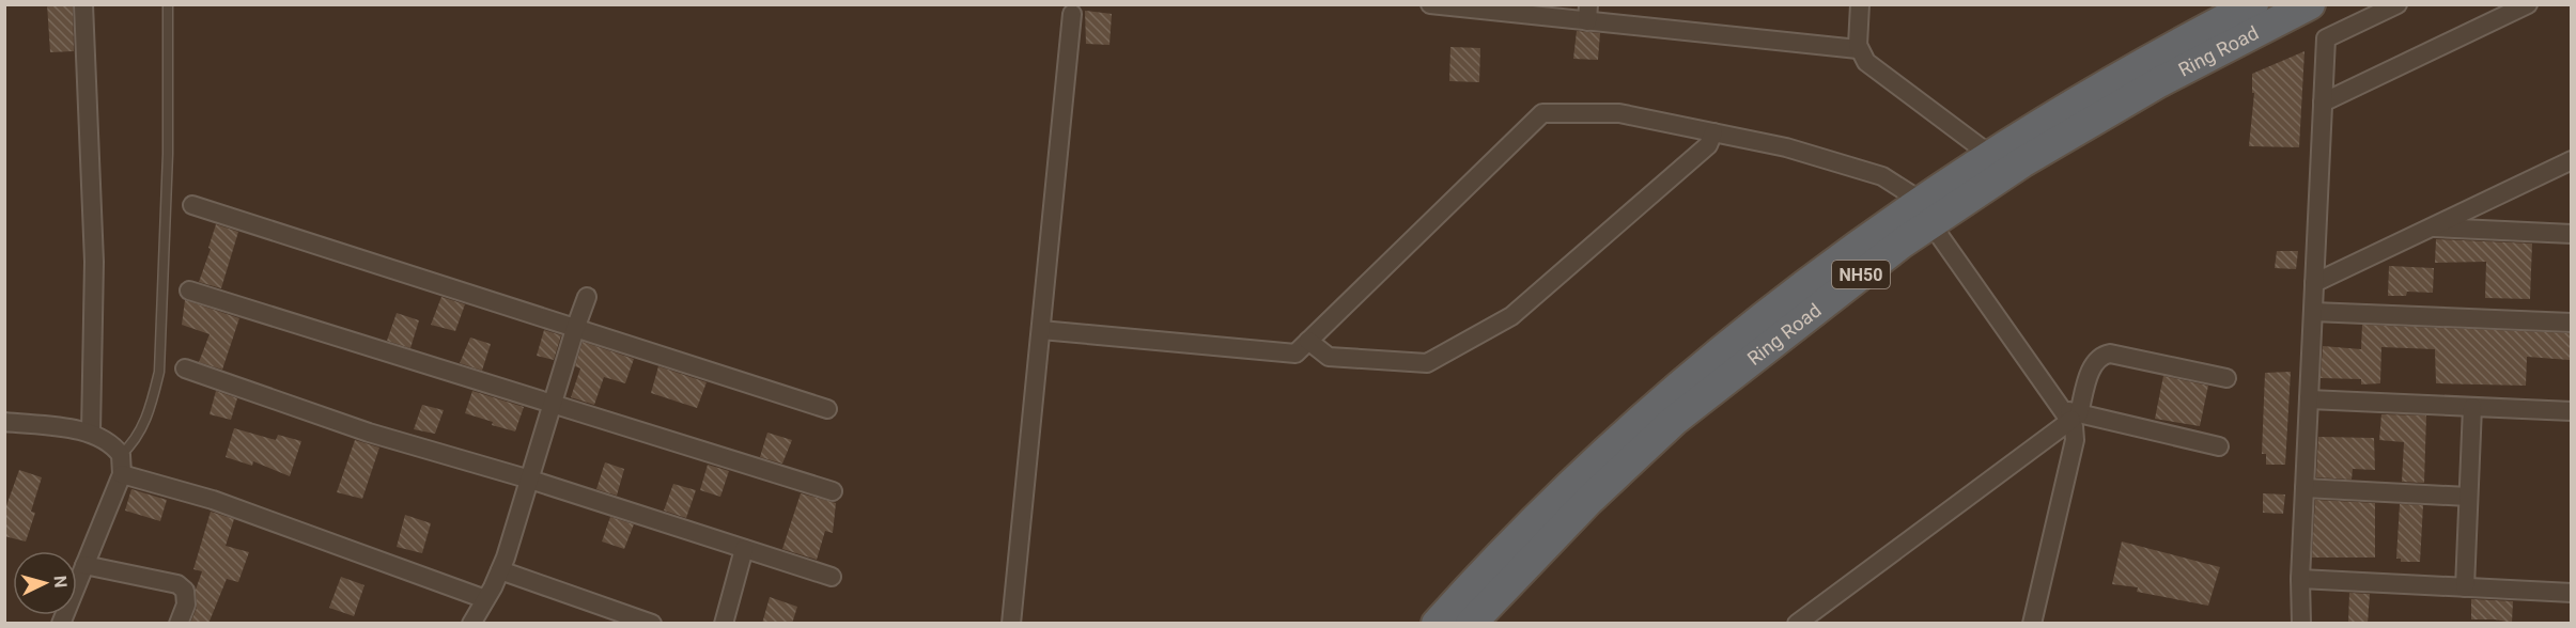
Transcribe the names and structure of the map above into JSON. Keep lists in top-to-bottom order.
{
  "streets": {
    "highway": ["Ring Road", "NH50"]
  },
  "north": "right"
}
